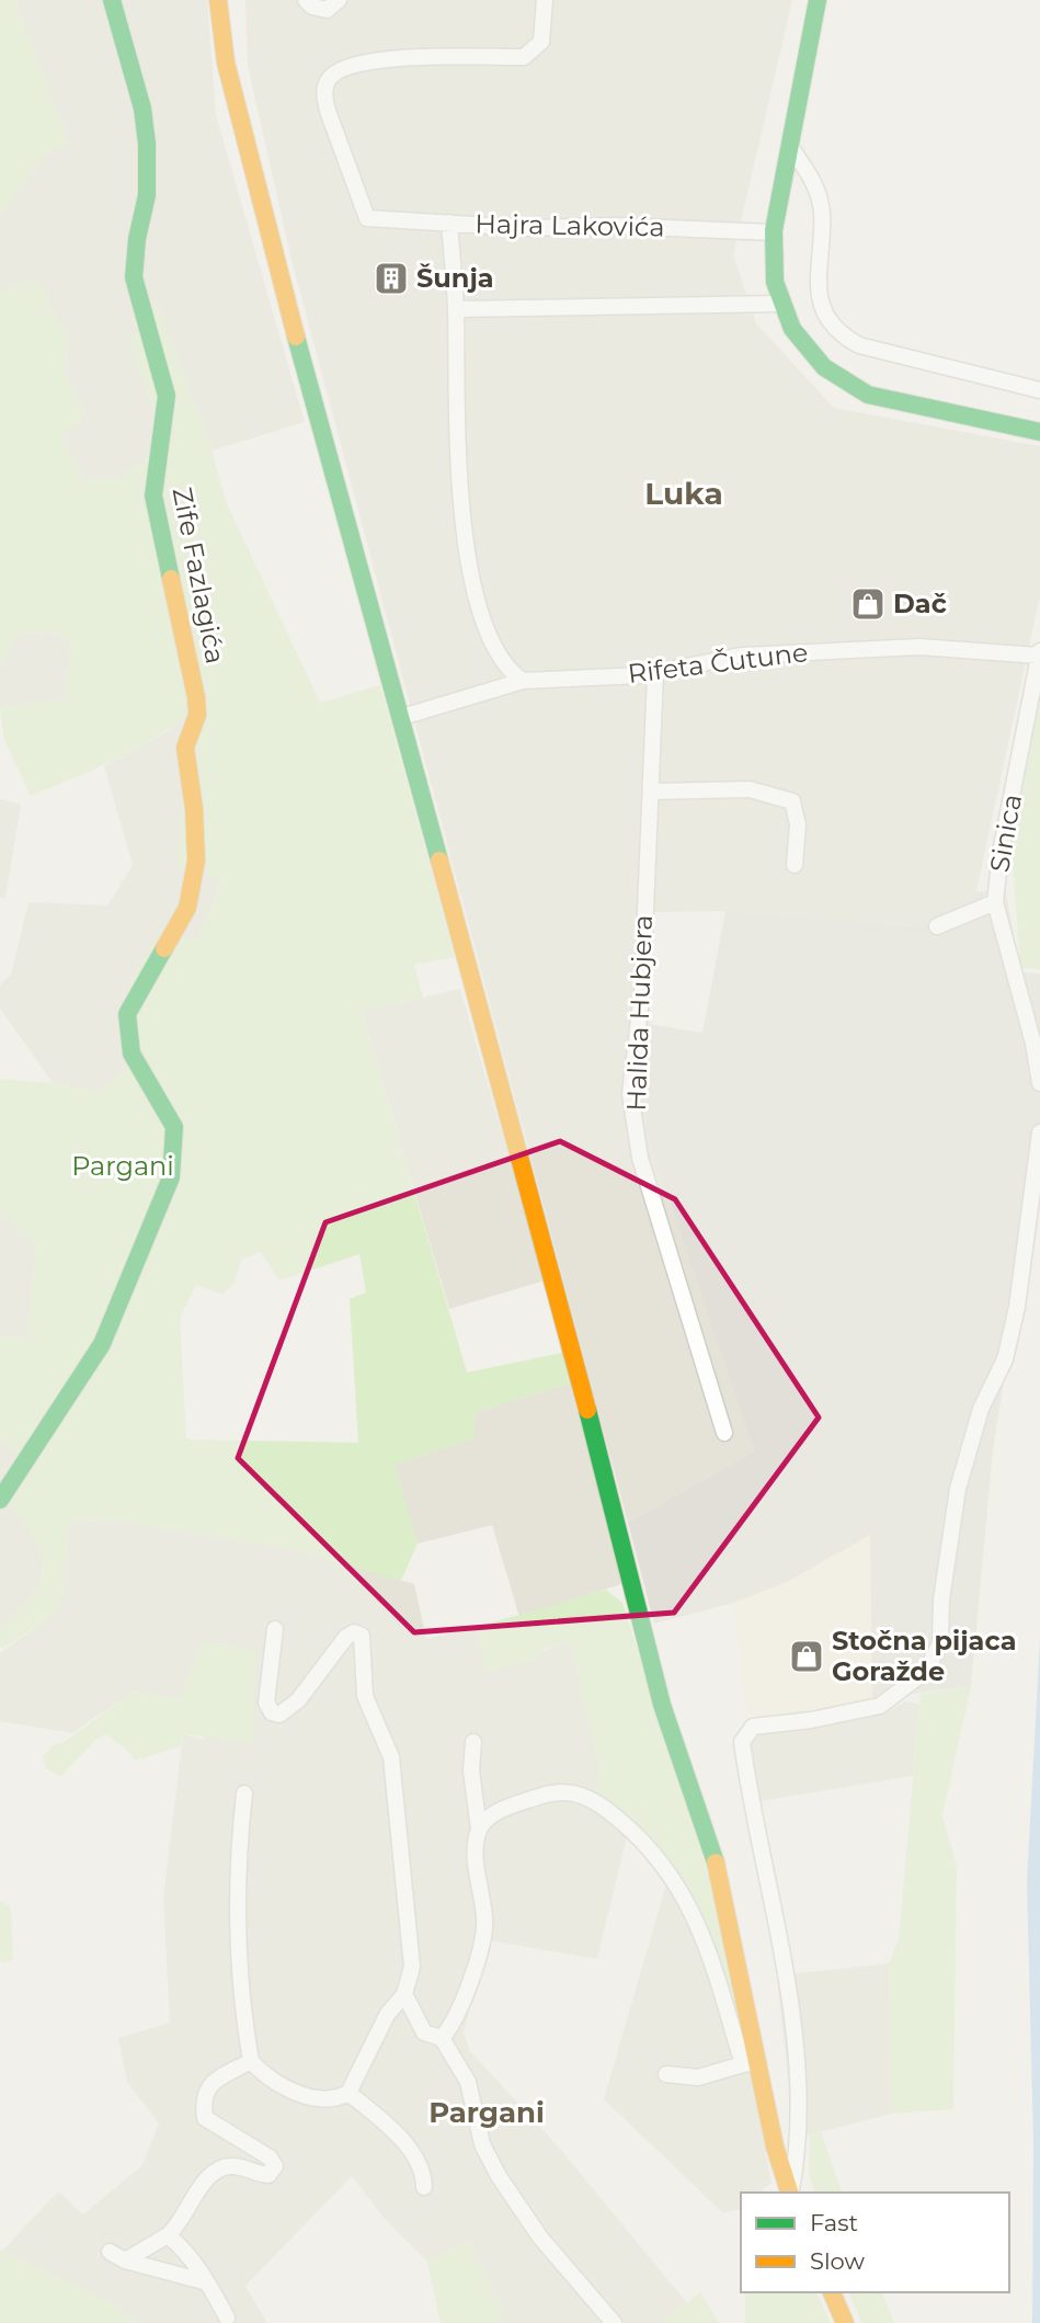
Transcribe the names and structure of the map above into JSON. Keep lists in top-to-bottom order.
{
  "streets": {
    "street": [
      "Hajra Lakovića",
      "Zife Fazlagića",
      "Rifeta Čutune",
      "Sinica",
      "Halida Hubjera"
    ]
  },
  "crossings": [
    ["Rifeta Čutune", "Sinica"],
    ["Rifeta Čutune", "Halida Hubjera"]
  ],
  "districts": ["Luka", "Pargani"],
  "parks": ["Pargani"],
  "places": {
    "building": ["Šunja"],
    "shop": ["Dač", "Stočna pijaca Goražde"]
  },
  "legend": ["Fast", "Slow"]
}
